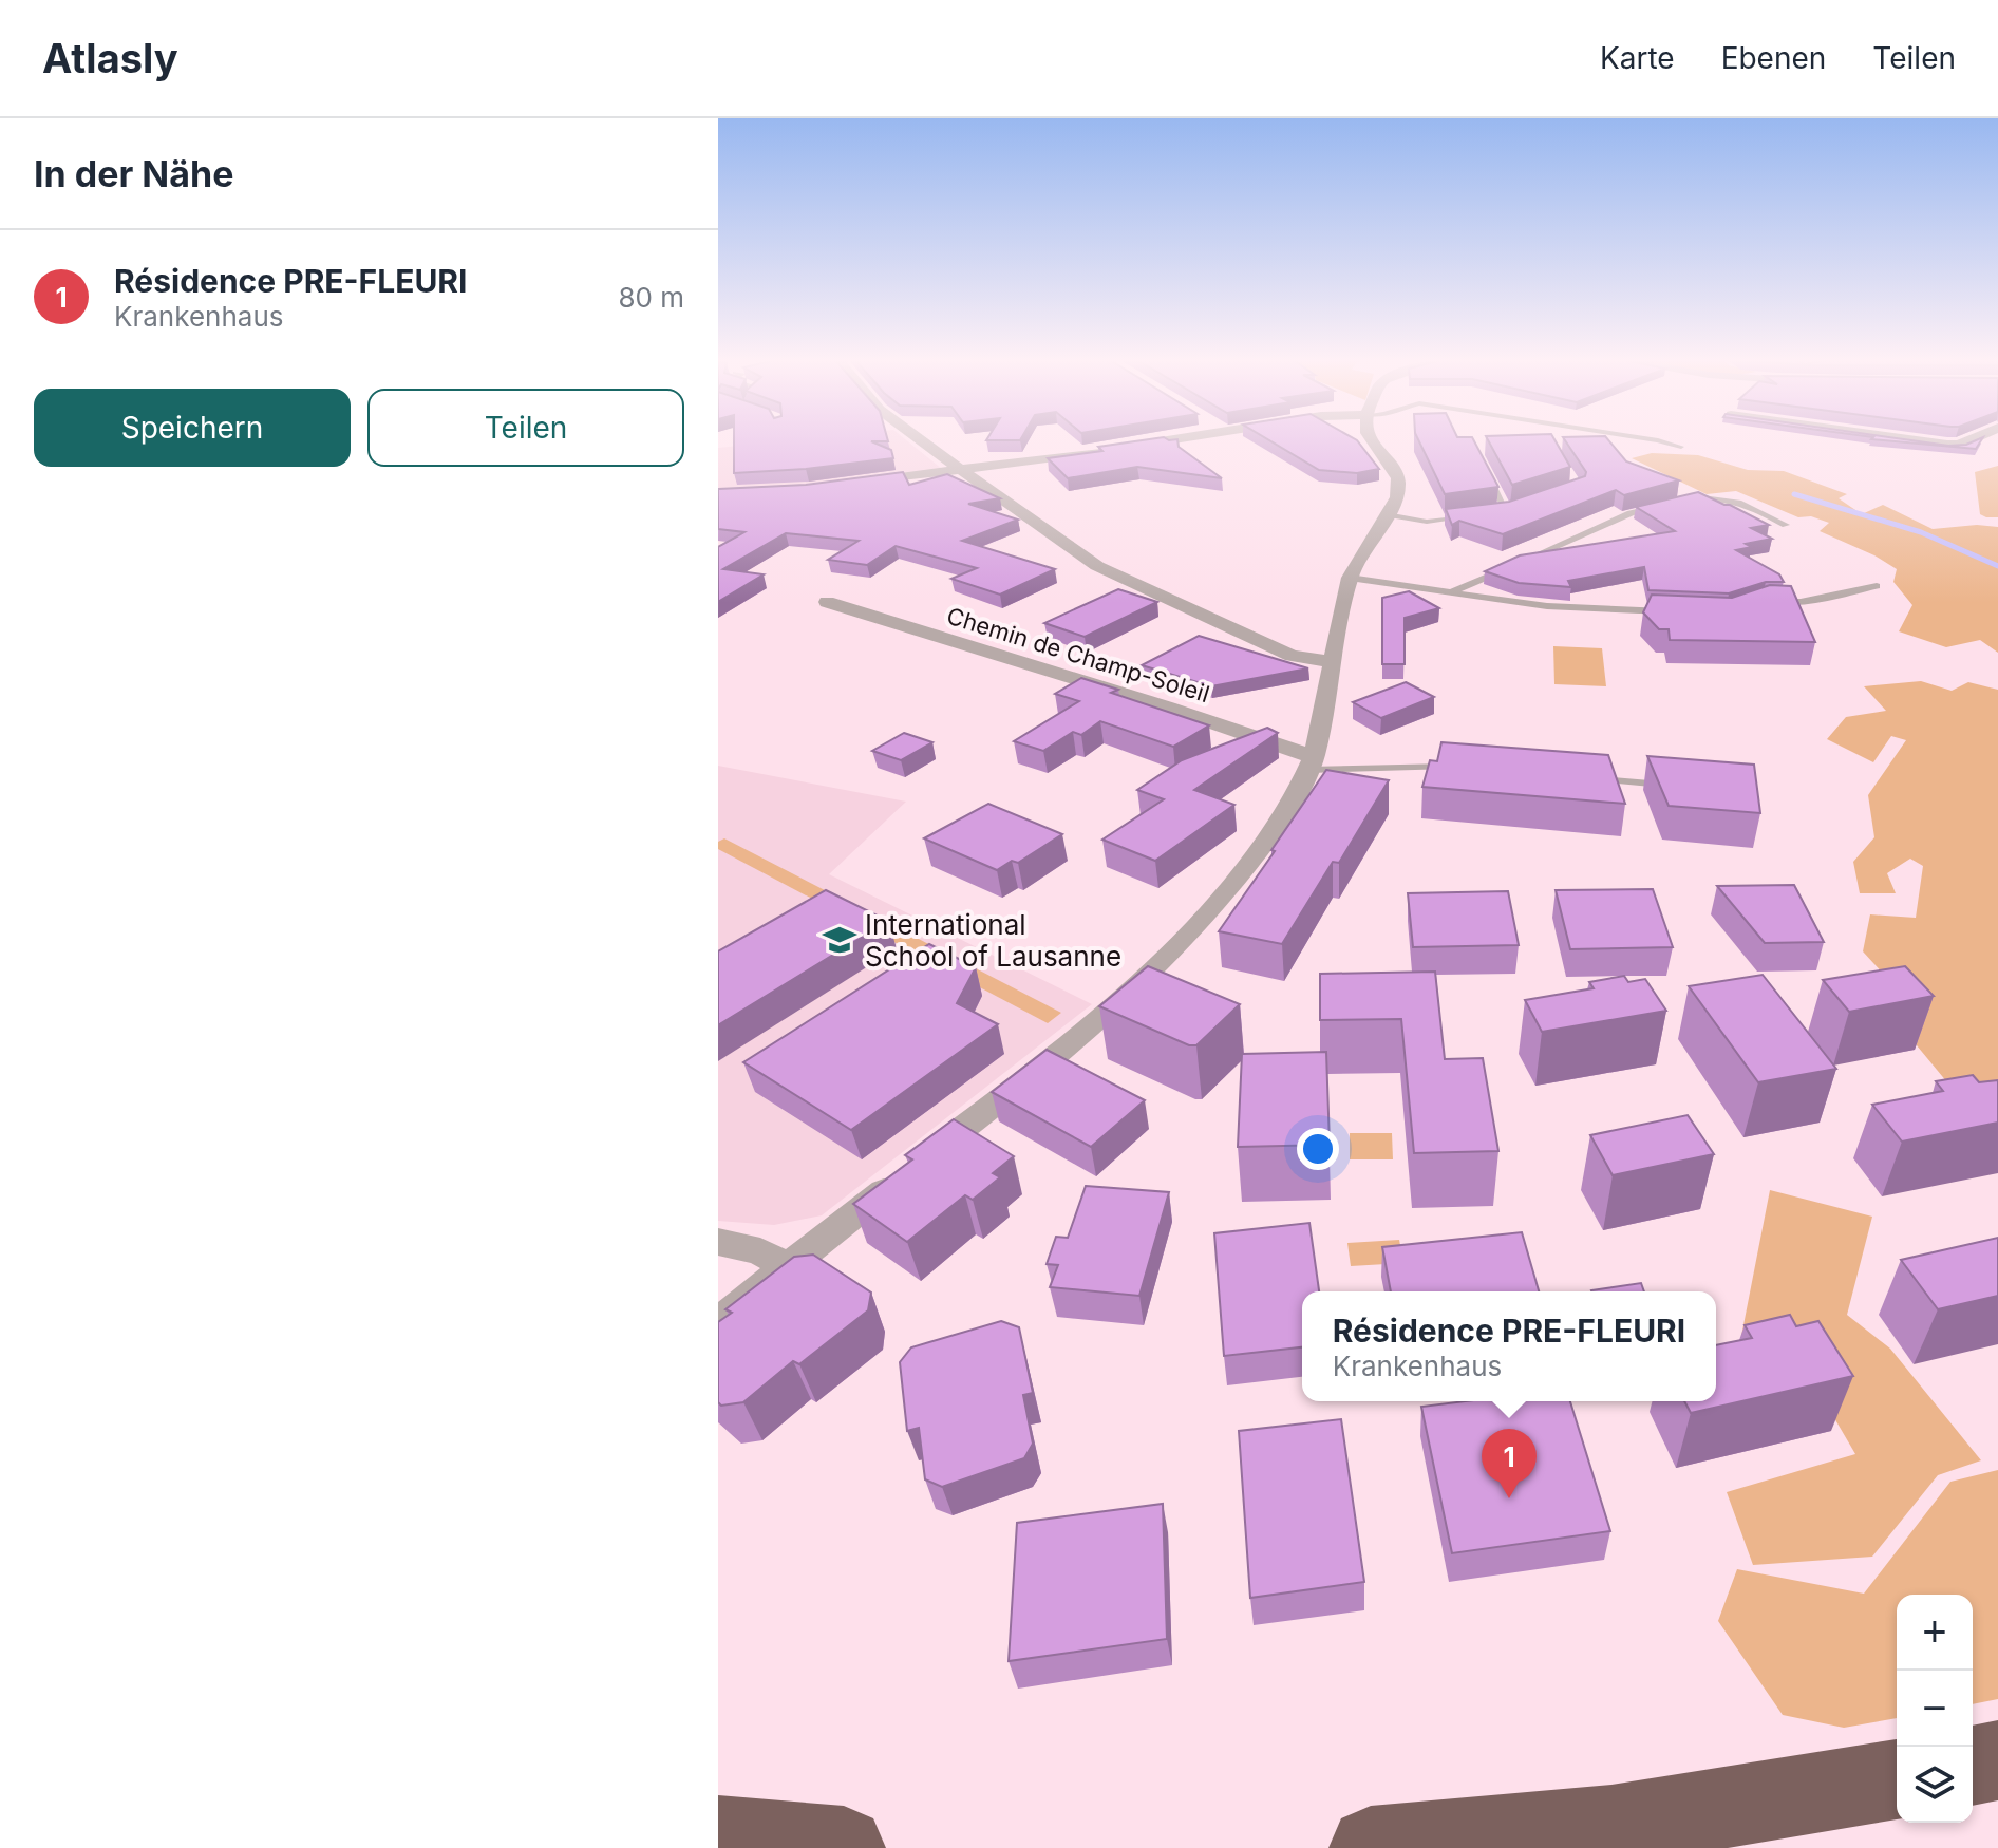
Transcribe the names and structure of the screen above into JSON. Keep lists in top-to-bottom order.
{
  "streets": {
    "street": ["Chemin de Champ-Soleil"]
  },
  "places": {
    "school or university": ["International School of Lausanne"]
  },
  "page": {
    "header": "Atlasly",
    "nav": ["Karte", "Ebenen", "Teilen"],
    "heading": "In der Nähe",
    "list": [
      {
        "mark": "1",
        "name": "Résidence PRE-FLEURI",
        "note": "Krankenhaus",
        "value": "80 m"
      }
    ],
    "buttons": ["Speichern", "Teilen"],
    "popup": ["Résidence PRE-FLEURI", "Krankenhaus"],
    "pins": "1",
    "map_buttons": ["+", "−"]
  }
}
